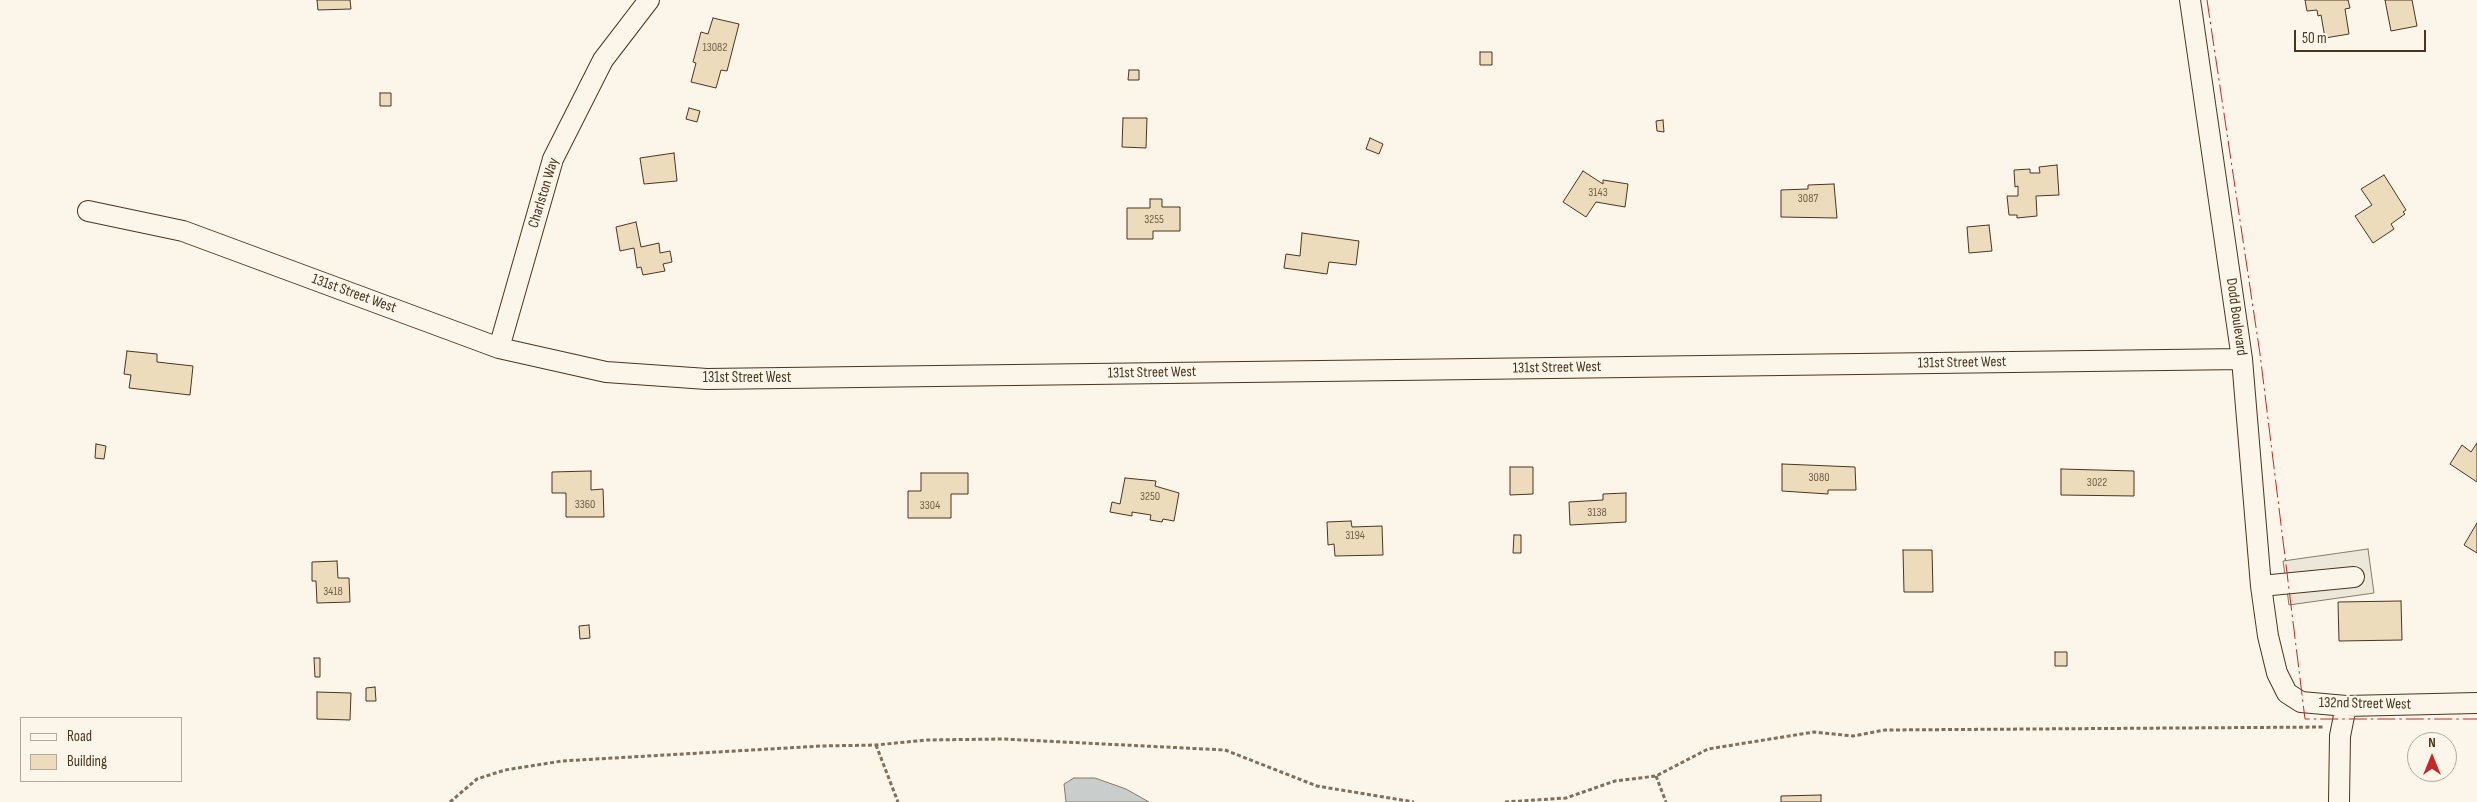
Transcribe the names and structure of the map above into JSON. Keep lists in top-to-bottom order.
{
  "streets": {
    "street": [
      "Charlston Way",
      "131st Street West",
      "Dodd Boulevard",
      "132nd Street West"
    ]
  },
  "crossings": [
    ["Charlston Way", "131st Street West"],
    ["131st Street West", "Dodd Boulevard"],
    ["Dodd Boulevard", "132nd Street West"]
  ],
  "house_numbers": [
    "13082",
    "3143",
    "3087",
    "3255",
    "3080",
    "3022",
    "3250",
    "3360",
    "3304",
    "3138",
    "3194",
    "3418"
  ],
  "legend": ["Road", "Building"],
  "scale_bar": "50 m",
  "north": "top"
}
